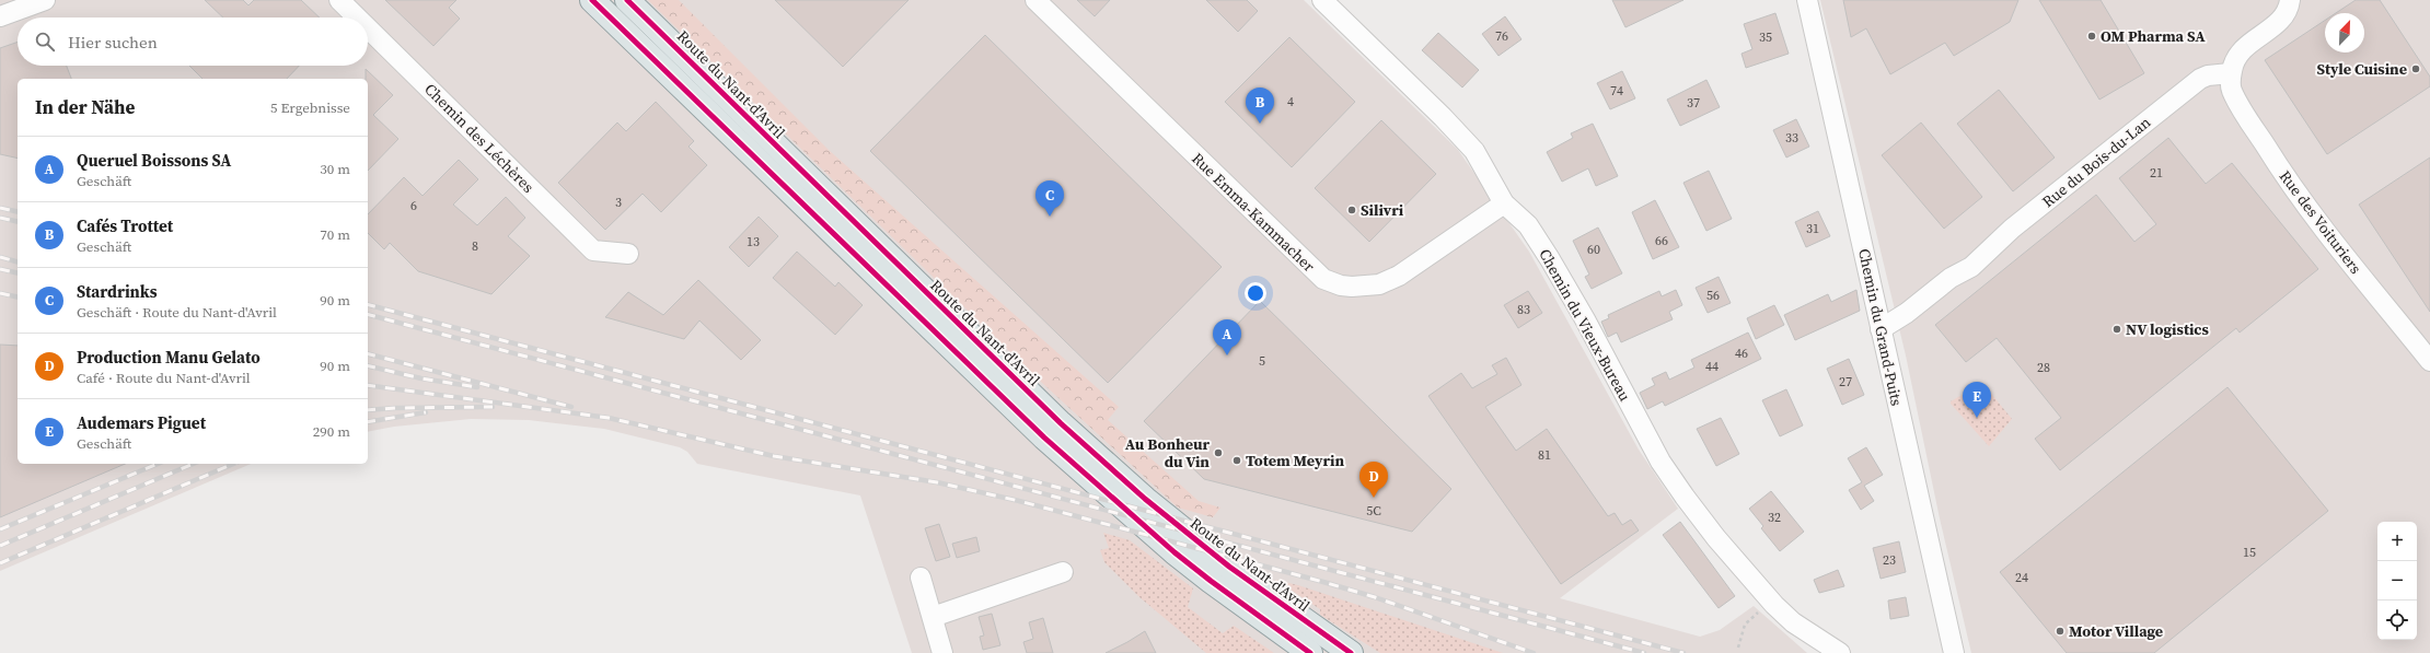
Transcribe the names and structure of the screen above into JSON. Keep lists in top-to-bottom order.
{
  "streets": {
    "main road": ["Route du Nant-d'Avril"],
    "street": [
      "Chemin des Léchères",
      "Rue du Bois-du-Lan",
      "Rue Emma-Kammacher",
      "Rue des Voituriers",
      "Chemin du Vieux-Bureau",
      "Chemin du Grand-Puits"
    ]
  },
  "crossings": [
    ["Rue du Bois-du-Lan", "Rue des Voituriers"],
    ["Rue du Bois-du-Lan", "Chemin du Grand-Puits"],
    ["Rue Emma-Kammacher", "Chemin du Vieux-Bureau"]
  ],
  "places": [
    "OM Pharma SA",
    "Style Cuisine",
    "Silivri",
    "NV logistics",
    "Au Bonheur du Vin",
    "Totem Meyrin",
    "Motor Village"
  ],
  "house_numbers": [
    "76",
    "35",
    "74",
    "4",
    "37",
    "33",
    "21",
    "3",
    "6",
    "31",
    "66",
    "13",
    "8",
    "60",
    "56",
    "83",
    "46",
    "5",
    "44",
    "28",
    "27",
    "81",
    "5C",
    "32",
    "15",
    "23",
    "24"
  ],
  "north": "top right",
  "page": {
    "search": "Hier suchen",
    "heading": ["In der Nähe", "5 Ergebnisse"],
    "pins": [
      "B",
      "C",
      "A",
      "E",
      "D"
    ],
    "list": [
      {
        "mark": "A",
        "name": "Queruel Boissons SA",
        "note": "Geschäft",
        "value": "30 m"
      },
      {
        "mark": "B",
        "name": "Cafés Trottet",
        "note": "Geschäft",
        "value": "70 m"
      },
      {
        "mark": "C",
        "name": "Stardrinks",
        "note": "Geschäft · Route du Nant-d'Avril",
        "value": "90 m"
      },
      {
        "mark": "D",
        "name": "Production Manu Gelato",
        "note": "Café · Route du Nant-d'Avril",
        "value": "90 m"
      },
      {
        "mark": "E",
        "name": "Audemars Piguet",
        "note": "Geschäft",
        "value": "290 m"
      }
    ],
    "map_buttons": ["+", "−"]
  }
}
